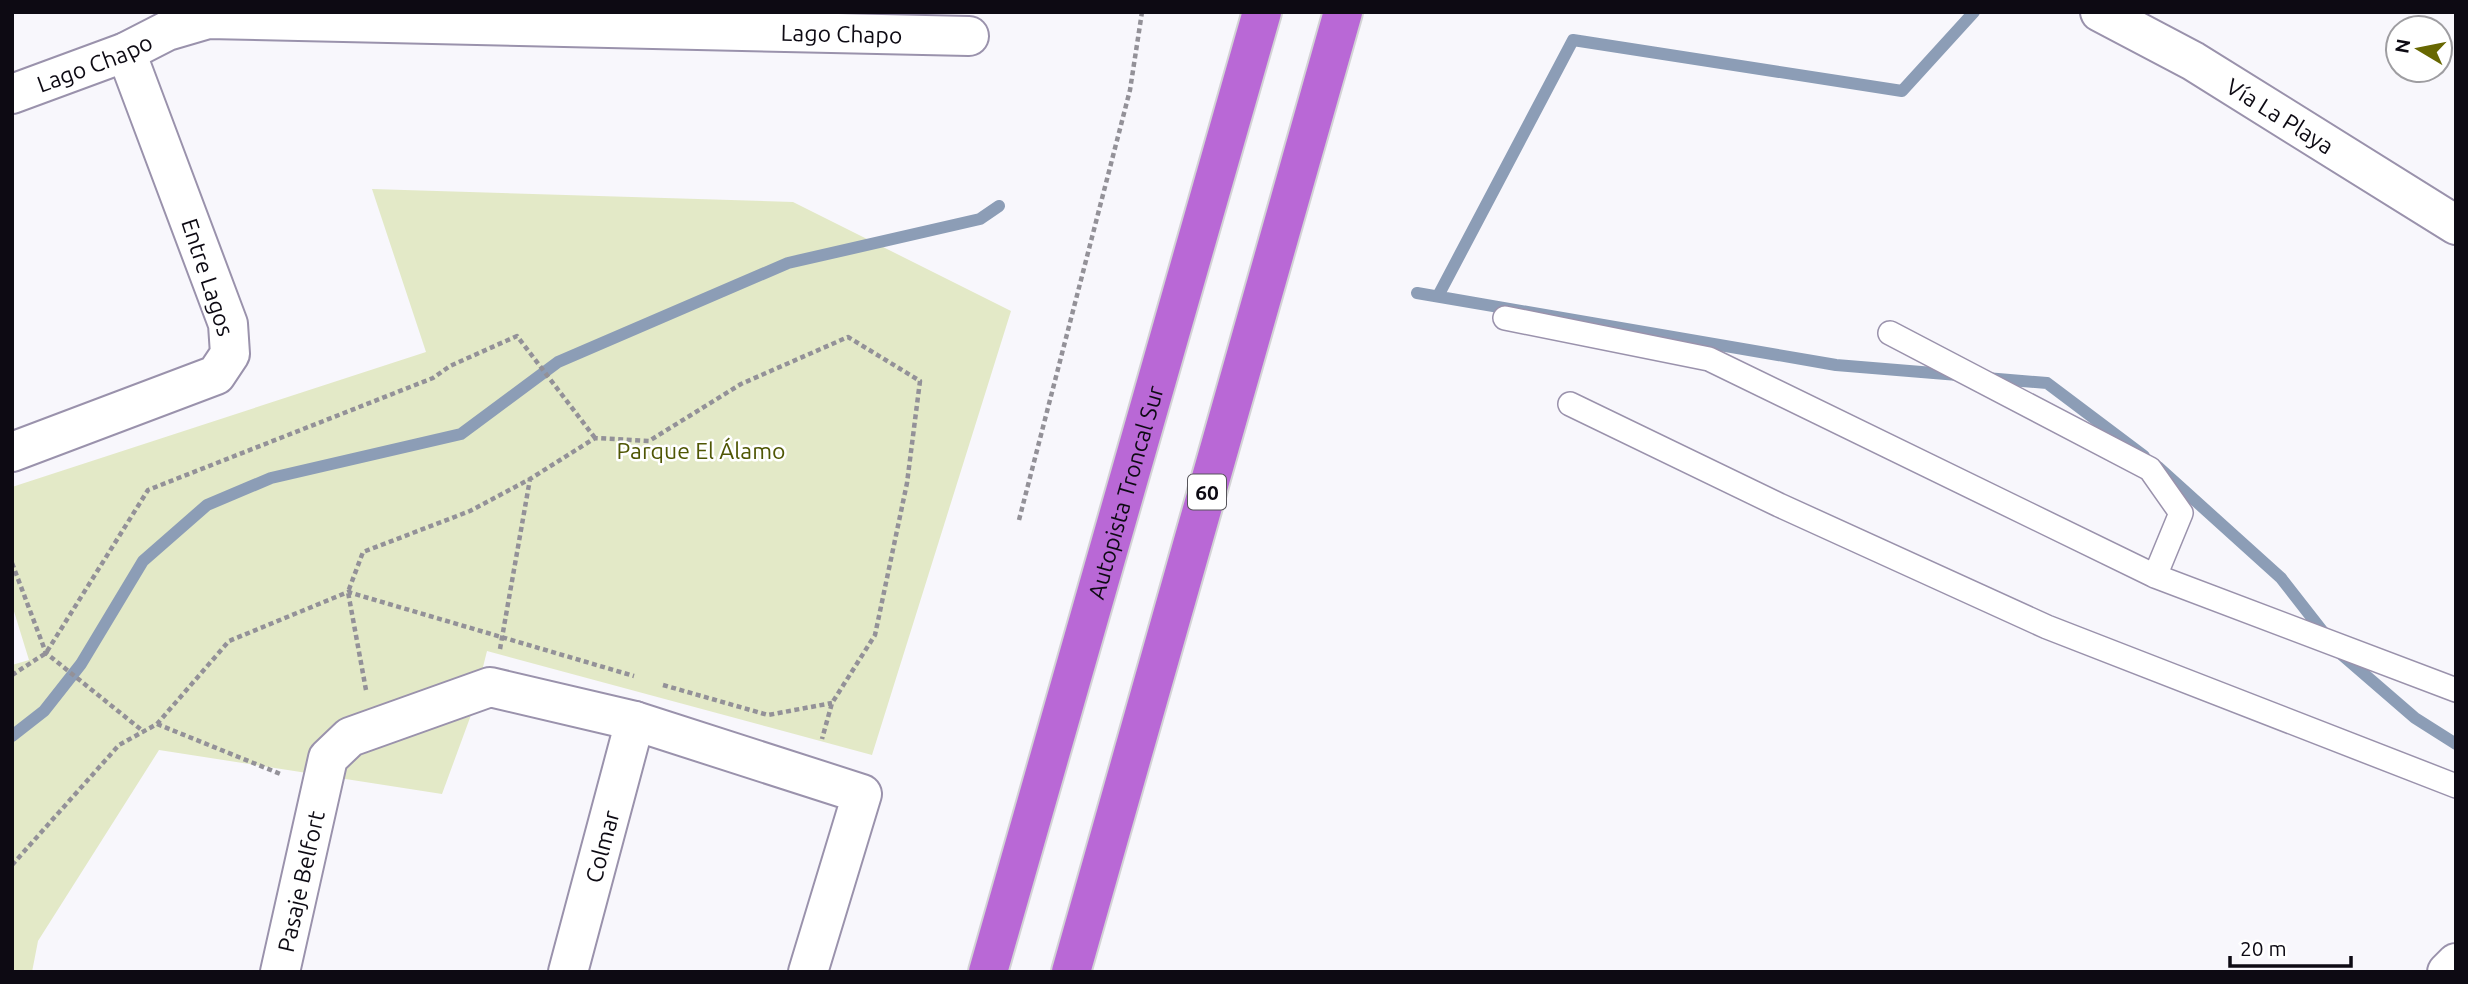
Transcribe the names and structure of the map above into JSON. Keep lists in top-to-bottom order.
{
  "streets": {
    "highway": ["Autopista Troncal Sur", "60"],
    "street": [
      "Lago Chapo",
      "Vía La Playa",
      "Entre Lagos",
      "Colmar",
      "Pasaje Belfort"
    ]
  },
  "crossings": [
    ["Lago Chapo", "Entre Lagos"]
  ],
  "parks": ["Parque El Álamo"],
  "scale_bar": "20 m",
  "north": "left"
}
